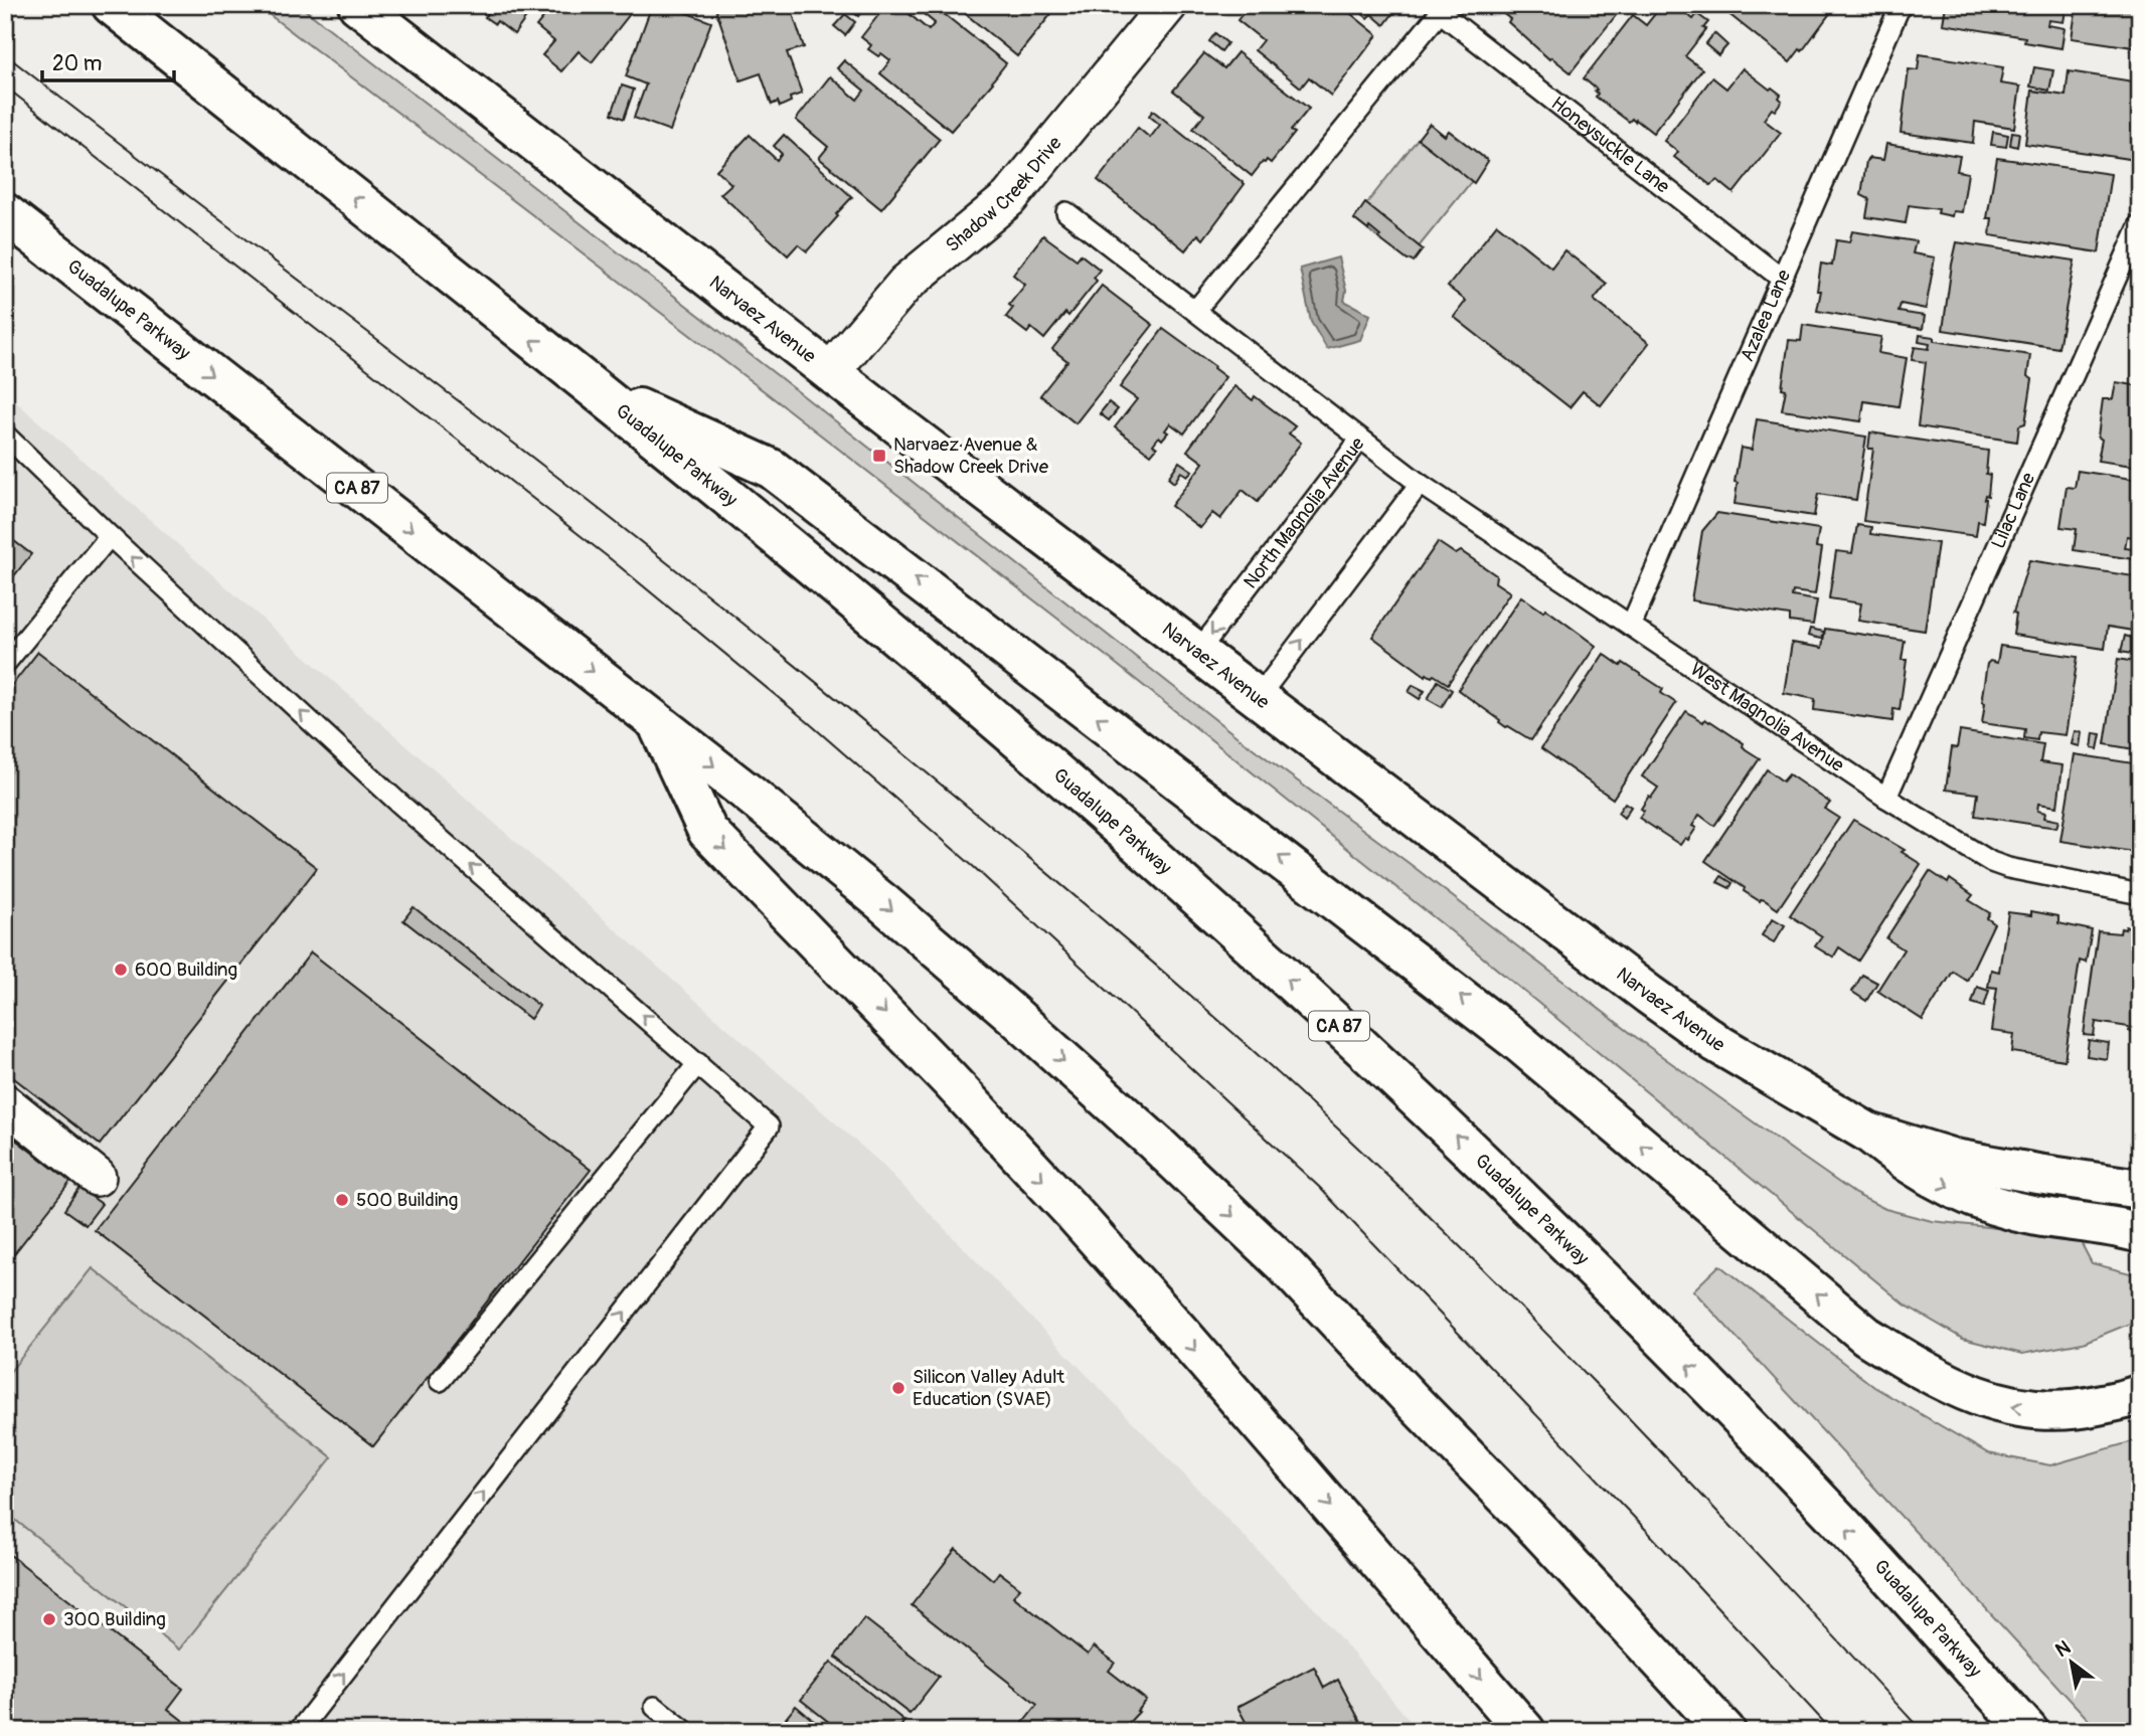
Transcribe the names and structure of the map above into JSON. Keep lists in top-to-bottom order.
{
  "streets": {
    "main road": ["Guadalupe Parkway", "Narvaez Avenue", "CA 87"],
    "street": ["Shadow Creek Drive"],
    "lane": [
      "Honeysuckle Lane",
      "Azalea Lane",
      "Lilac Lane",
      "North Magnolia Avenue",
      "West Magnolia Avenue"
    ]
  },
  "crossings": [
    ["Honeysuckle Lane", "Azalea Lane"],
    ["Shadow Creek Drive", "Narvaez Avenue"],
    ["Azalea Lane", "West Magnolia Avenue"],
    ["Narvaez Avenue", "North Magnolia Avenue"],
    ["Lilac Lane", "West Magnolia Avenue"],
    ["North Magnolia Avenue", "West Magnolia Avenue"]
  ],
  "places": {
    "transit": ["Narvaez Avenue & Shadow Creek Drive"],
    "other": [
      "600 Building",
      "500 Building",
      "Silicon Valley Adult Education (SVAE)",
      "300 Building"
    ]
  },
  "scale_bar": "20 m",
  "north": "top left"
}
